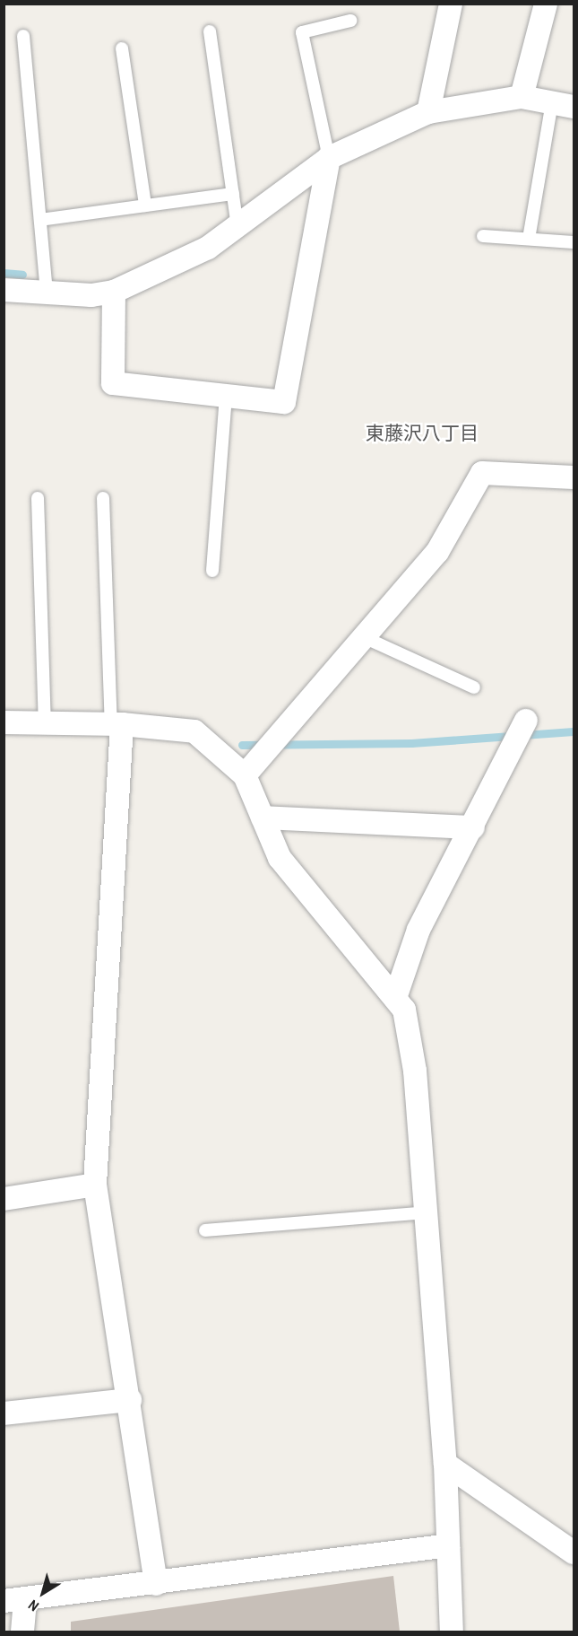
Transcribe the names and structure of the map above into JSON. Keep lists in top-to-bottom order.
{
  "districts": ["東藤沢八丁目"],
  "north": "bottom left"
}
